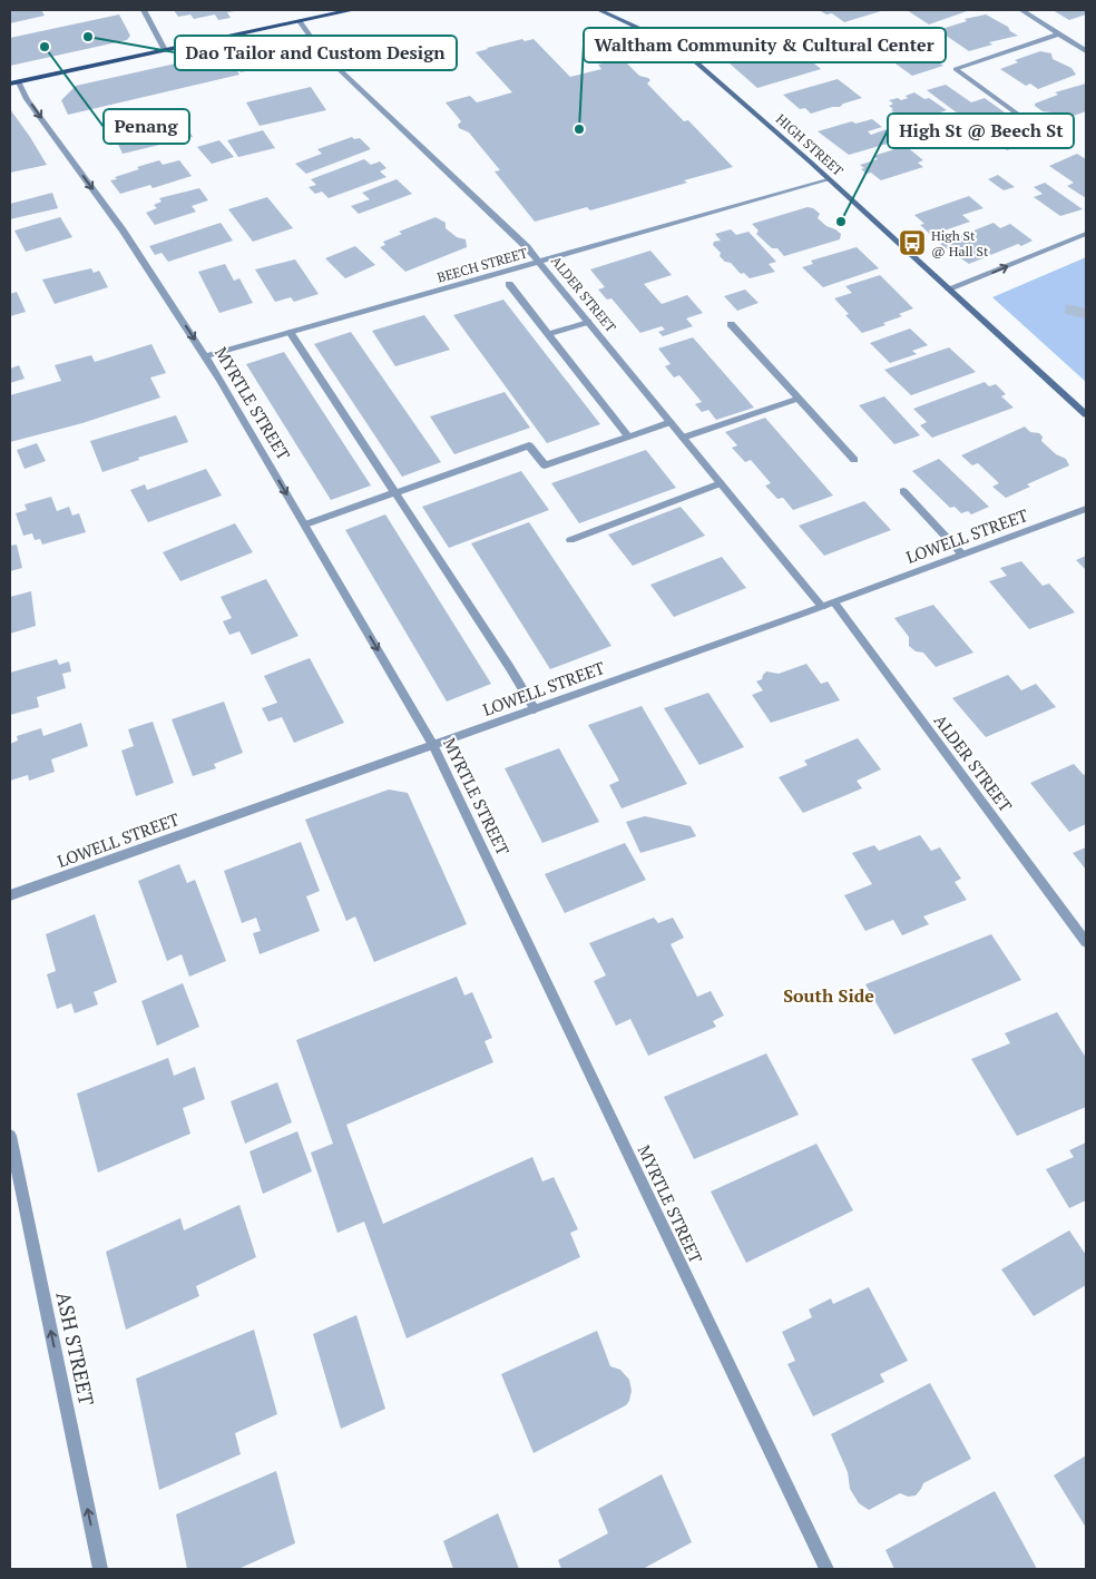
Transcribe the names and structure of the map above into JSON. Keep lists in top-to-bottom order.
{
  "streets": {
    "main road": ["HIGH STREET"],
    "street": [
      "BEECH STREET",
      "ALDER STREET",
      "MYRTLE STREET",
      "LOWELL STREET",
      "ASH STREET"
    ]
  },
  "crossings": [
    ["HIGH STREET", "BEECH STREET"],
    ["BEECH STREET", "ALDER STREET"],
    ["BEECH STREET", "MYRTLE STREET"],
    ["ALDER STREET", "LOWELL STREET"],
    ["MYRTLE STREET", "LOWELL STREET"]
  ],
  "one_way": ["ASH STREET"],
  "districts": ["South Side"],
  "places": {
    "other": [
      "Dao Tailor and Custom Design",
      "Penang",
      "Waltham Community & Cultural Center",
      "High St @ Beech St"
    ],
    "bus stop": ["High St @ Hall St"]
  }
}
